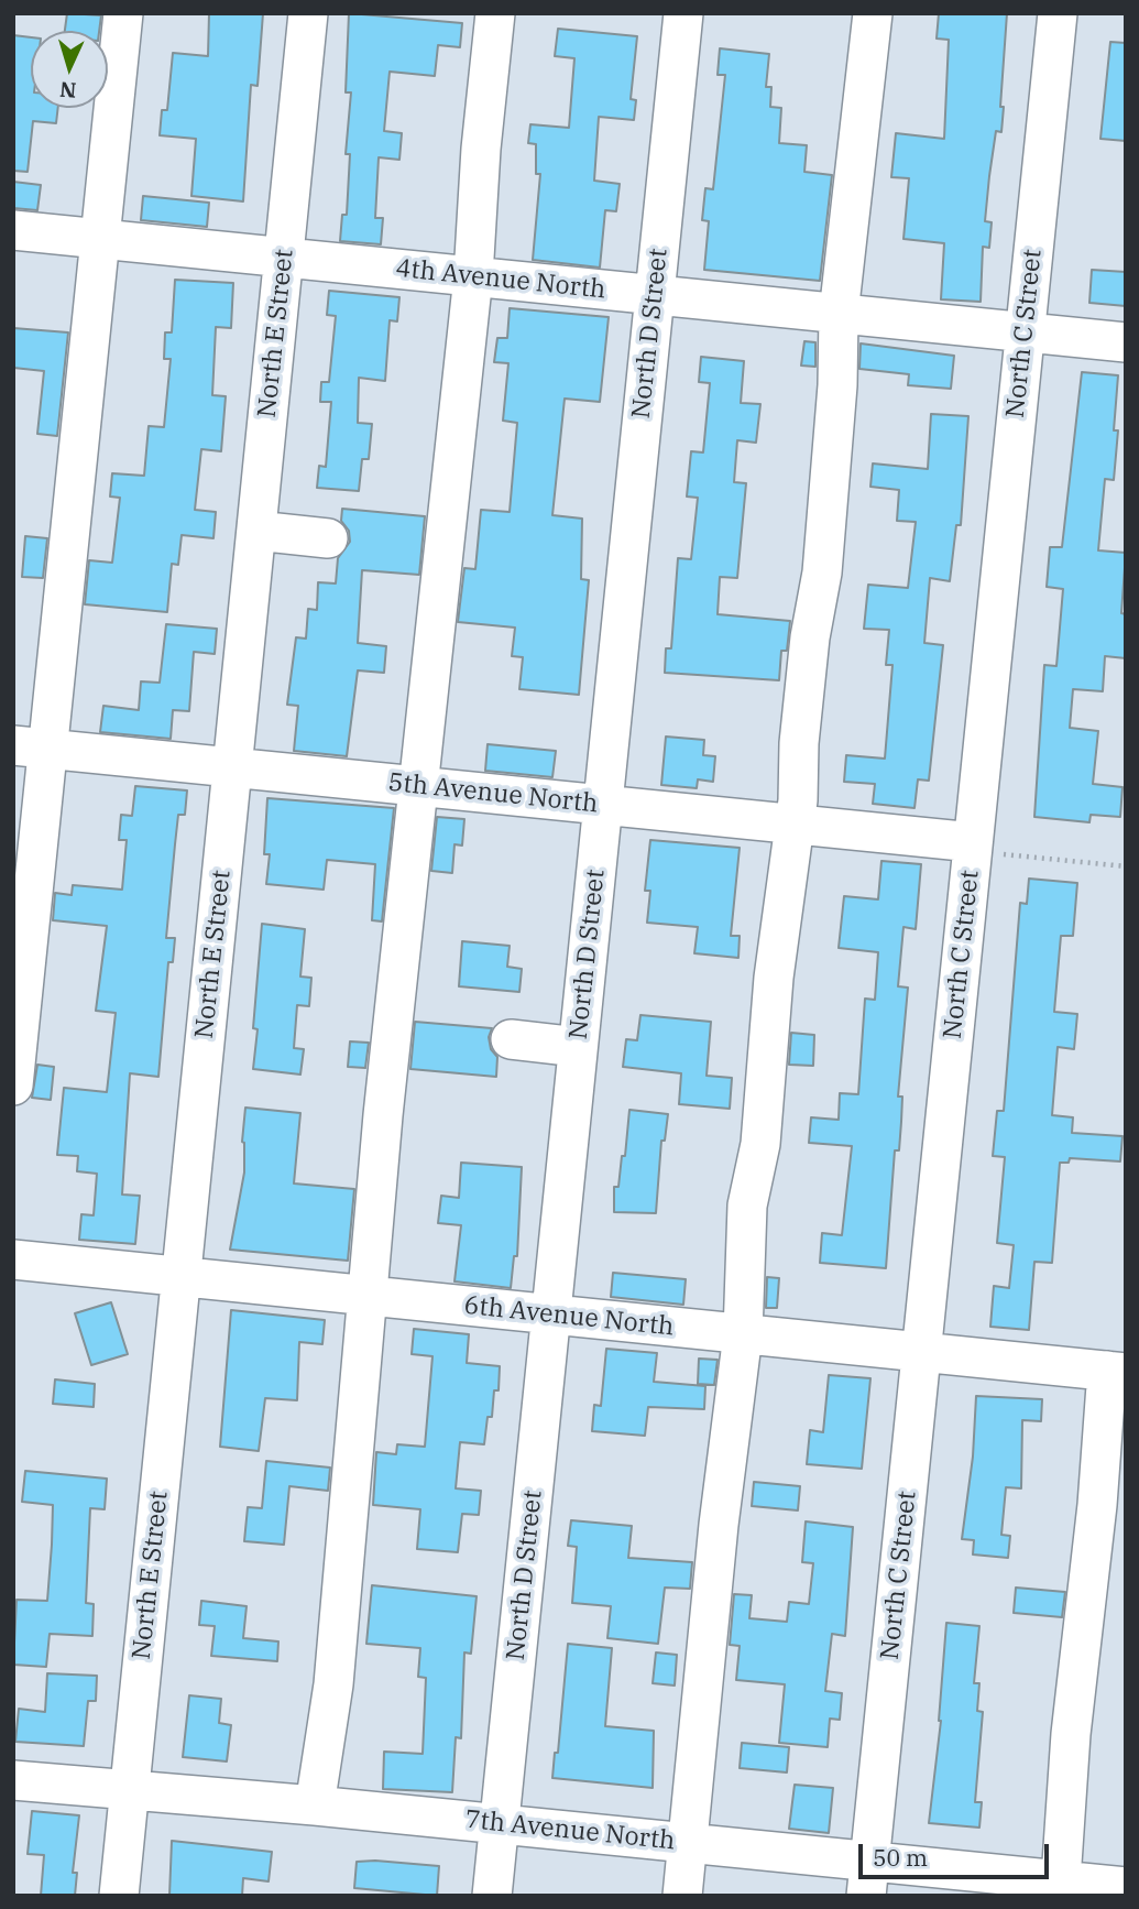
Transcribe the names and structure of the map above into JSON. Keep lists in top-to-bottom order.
{
  "streets": {
    "street": [
      "4th Avenue North",
      "North E Street",
      "North D Street",
      "North C Street",
      "5th Avenue North",
      "6th Avenue North",
      "7th Avenue North"
    ]
  },
  "crossings": [
    ["4th Avenue North", "North E Street"],
    ["4th Avenue North", "North D Street"],
    ["4th Avenue North", "North C Street"],
    ["North E Street", "5th Avenue North"],
    ["North E Street", "6th Avenue North"],
    ["North E Street", "7th Avenue North"],
    ["North D Street", "5th Avenue North"],
    ["North D Street", "6th Avenue North"],
    ["North D Street", "7th Avenue North"],
    ["North C Street", "5th Avenue North"],
    ["North C Street", "6th Avenue North"],
    ["North C Street", "7th Avenue North"]
  ],
  "scale_bar": "50 m",
  "north": "bottom"
}
